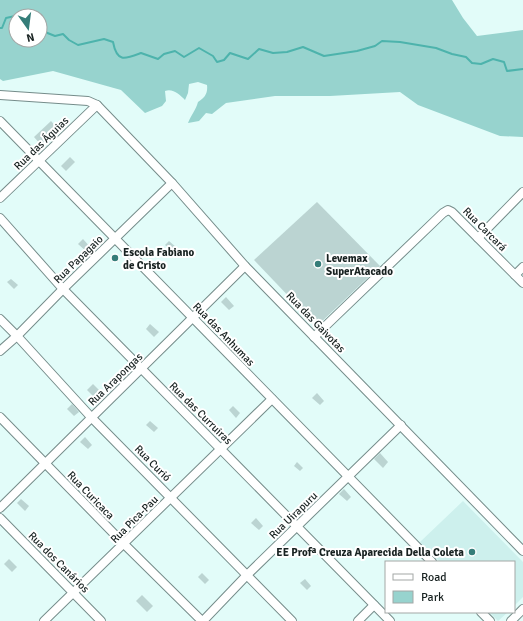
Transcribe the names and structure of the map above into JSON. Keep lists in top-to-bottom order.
{
  "streets": {
    "street": [
      "Rua das Águias",
      "Rua Carcará",
      "Rua Papagaio",
      "Rua das Gaivotas",
      "Rua das Anhumas",
      "Rua Arapongas",
      "Rua das Curruiras",
      "Rua Curió",
      "Rua Curicaca",
      "Rua Uirapuru",
      "Rua Pica-Pau",
      "Rua dos Canários"
    ]
  },
  "crossings": [
    ["Rua das Águias", "Rua das Gaivotas"],
    ["Rua das Águias", "Rua das Anhumas"],
    ["Rua Carcará", "Rua das Gaivotas"],
    ["Rua Papagaio", "Rua das Gaivotas"],
    ["Rua Papagaio", "Rua das Anhumas"],
    ["Rua Papagaio", "Rua das Curruiras"],
    ["Rua Papagaio", "Rua Curió"],
    ["Rua das Gaivotas", "Rua Arapongas"],
    ["Rua das Gaivotas", "Rua Uirapuru"],
    ["Rua das Anhumas", "Rua Arapongas"],
    ["Rua das Anhumas", "Rua Uirapuru"],
    ["Rua das Anhumas", "Rua Pica-Pau"],
    ["Rua Arapongas", "Rua das Curruiras"],
    ["Rua Arapongas", "Rua Curió"],
    ["Rua Arapongas", "Rua Curicaca"],
    ["Rua das Curruiras", "Rua Uirapuru"],
    ["Rua das Curruiras", "Rua Pica-Pau"],
    ["Rua Curió", "Rua Uirapuru"],
    ["Rua Curió", "Rua Pica-Pau"],
    ["Rua Curicaca", "Rua Uirapuru"],
    ["Rua Curicaca", "Rua Pica-Pau"],
    ["Rua Pica-Pau", "Rua dos Canários"]
  ],
  "places": ["Escola Fabiano de Cristo", "Levemax SuperAtacado", "EE Profª Creuza Aparecida Della Coleta"],
  "legend": ["Road", "Park"],
  "north": "bottom"
}
